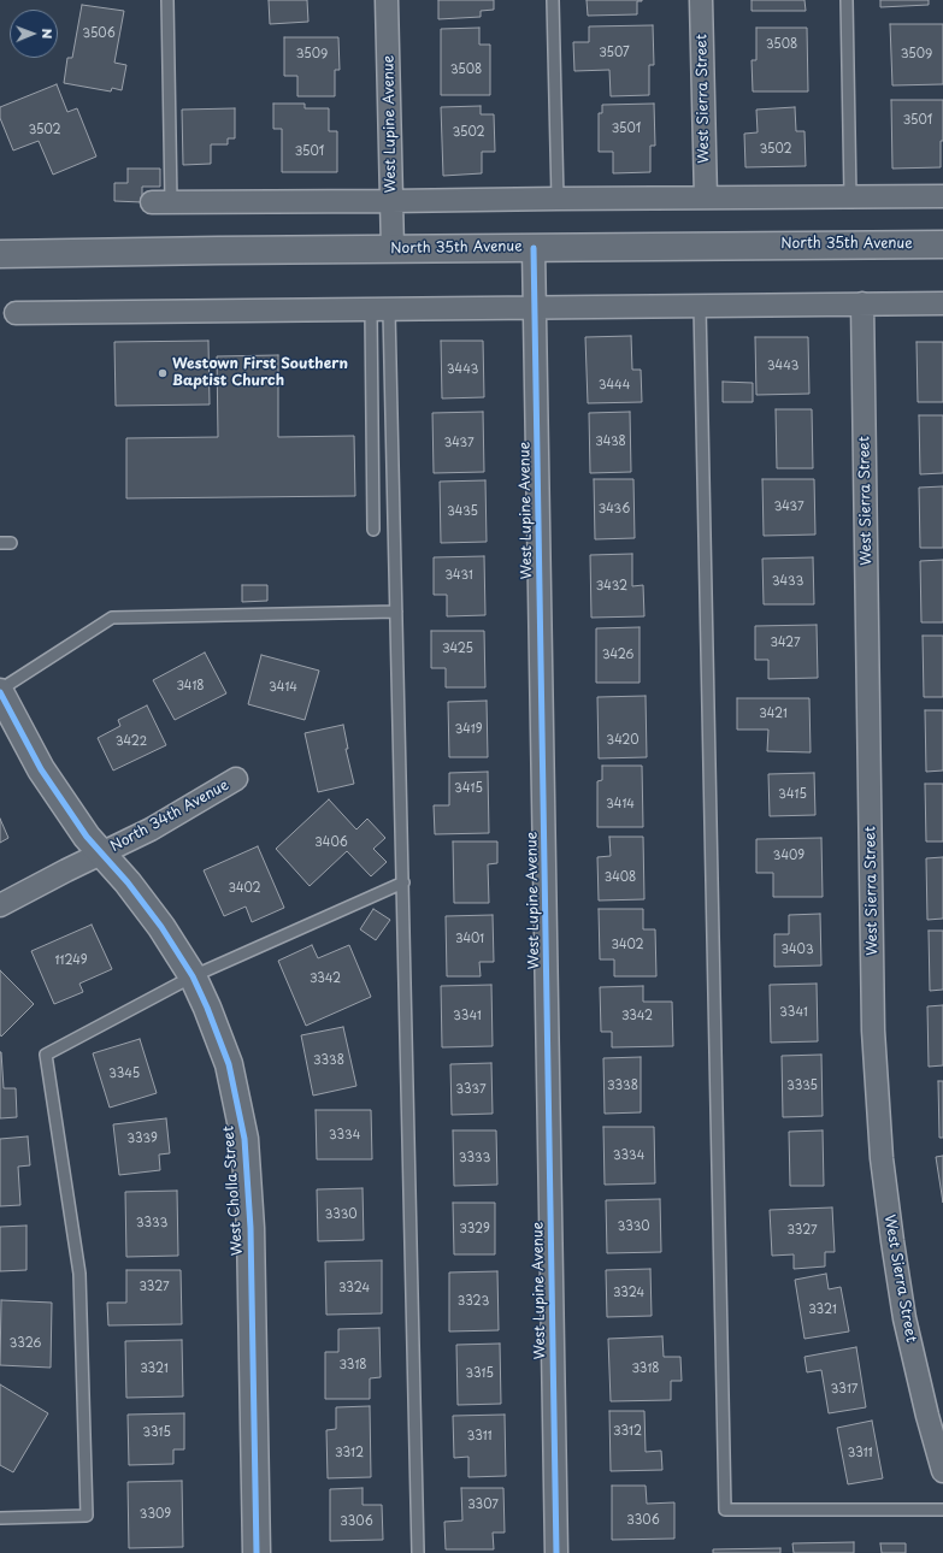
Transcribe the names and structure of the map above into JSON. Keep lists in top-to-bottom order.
{
  "streets": {
    "main road": ["North 35th Avenue", "West Cholla Street"],
    "street": ["West Sierra Street", "West Lupine Avenue", "North 34th Avenue"]
  },
  "crossings": [
    ["West Lupine Avenue", "North 35th Avenue"],
    ["North 34th Avenue", "West Cholla Street"]
  ],
  "places": ["Westown First Southern Baptist Church"],
  "house_numbers": [
    "3506",
    "3508",
    "3507",
    "3509",
    "3509",
    "3508",
    "3501",
    "3501",
    "3502",
    "3502",
    "3502",
    "3501",
    "3443",
    "3443",
    "3444",
    "3438",
    "3437",
    "3437",
    "3436",
    "3435",
    "3431",
    "3433",
    "3432",
    "3427",
    "3425",
    "3426",
    "3418",
    "3414",
    "3421",
    "3419",
    "3420",
    "3422",
    "3415",
    "3415",
    "3414",
    "3406",
    "3409",
    "3408",
    "3402",
    "3401",
    "3402",
    "3403",
    "11249",
    "3342",
    "3341",
    "3341",
    "3342",
    "3338",
    "3345",
    "3338",
    "3335",
    "3337",
    "3334",
    "3339",
    "3334",
    "3333",
    "3330",
    "3333",
    "3330",
    "3329",
    "3327",
    "3327",
    "3324",
    "3324",
    "3323",
    "3321",
    "3326",
    "3318",
    "3321",
    "3318",
    "3315",
    "3317",
    "3312",
    "3315",
    "3311",
    "3312",
    "3311",
    "3307",
    "3309",
    "3306",
    "3306"
  ],
  "north": "right"
}
